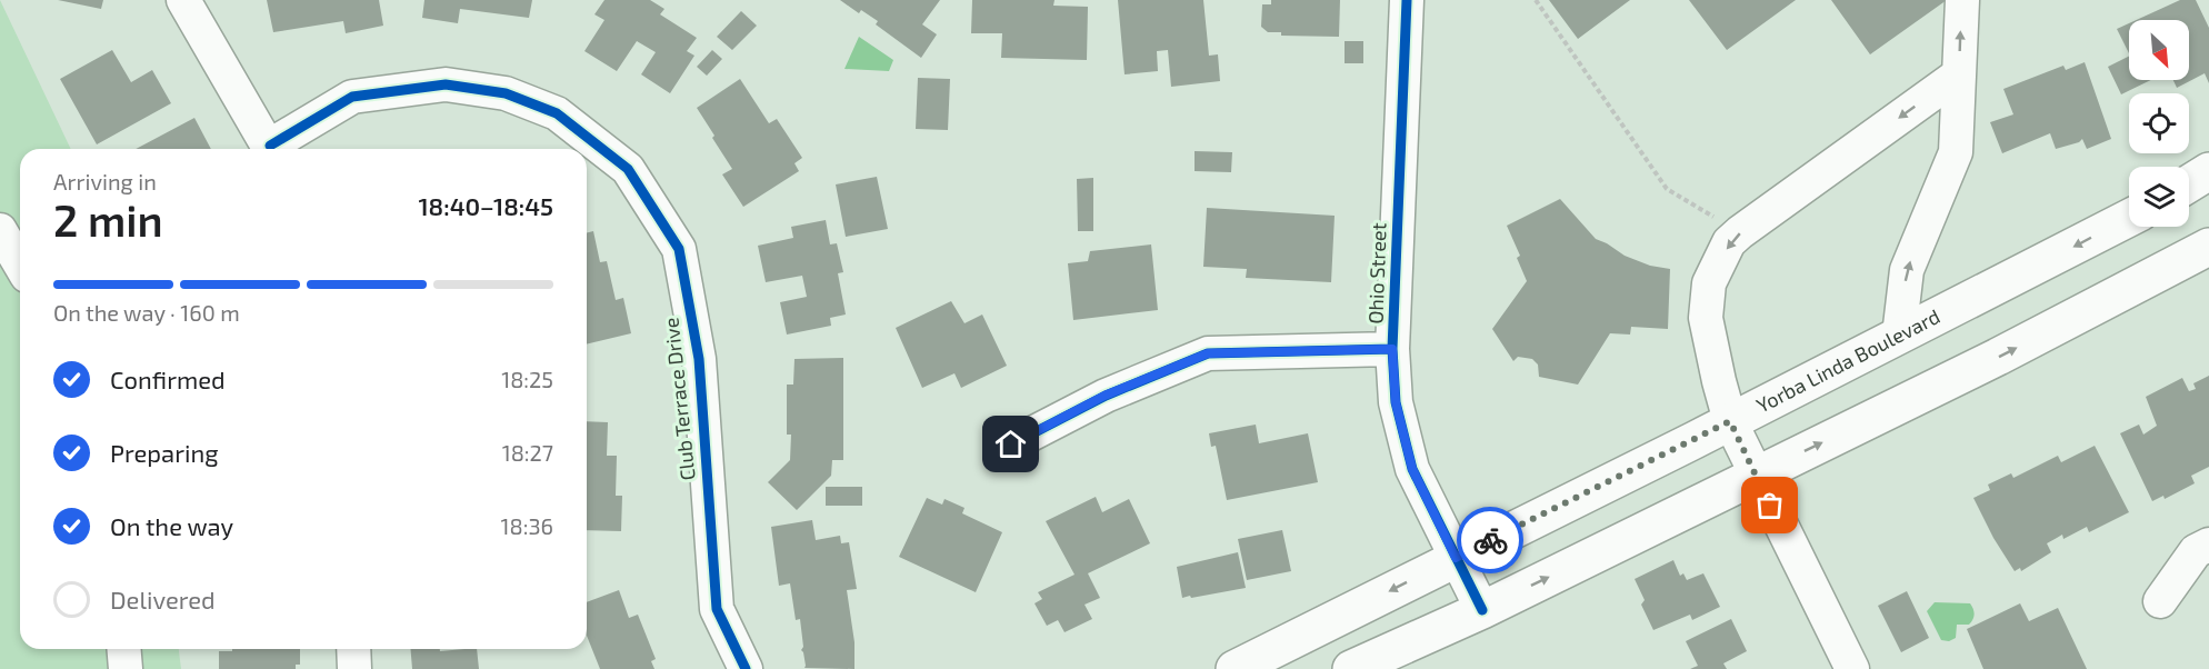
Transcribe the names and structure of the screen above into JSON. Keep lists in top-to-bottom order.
{
  "streets": {
    "main road": ["Yorba Linda Boulevard"],
    "street": ["Ohio Street", "Club Terrace Drive"]
  },
  "crossings": [
    ["Ohio Street", "Yorba Linda Boulevard"]
  ],
  "north": "bottom right",
  "page": {
    "heading": ["2 min", "Arriving in", "18:40–18:45"],
    "bar": "On the way · 160 m",
    "list": [
      ["Confirmed", "18:25"],
      ["Preparing", "18:27"],
      ["On the way", "18:36"],
      "Delivered"
    ]
  }
}
